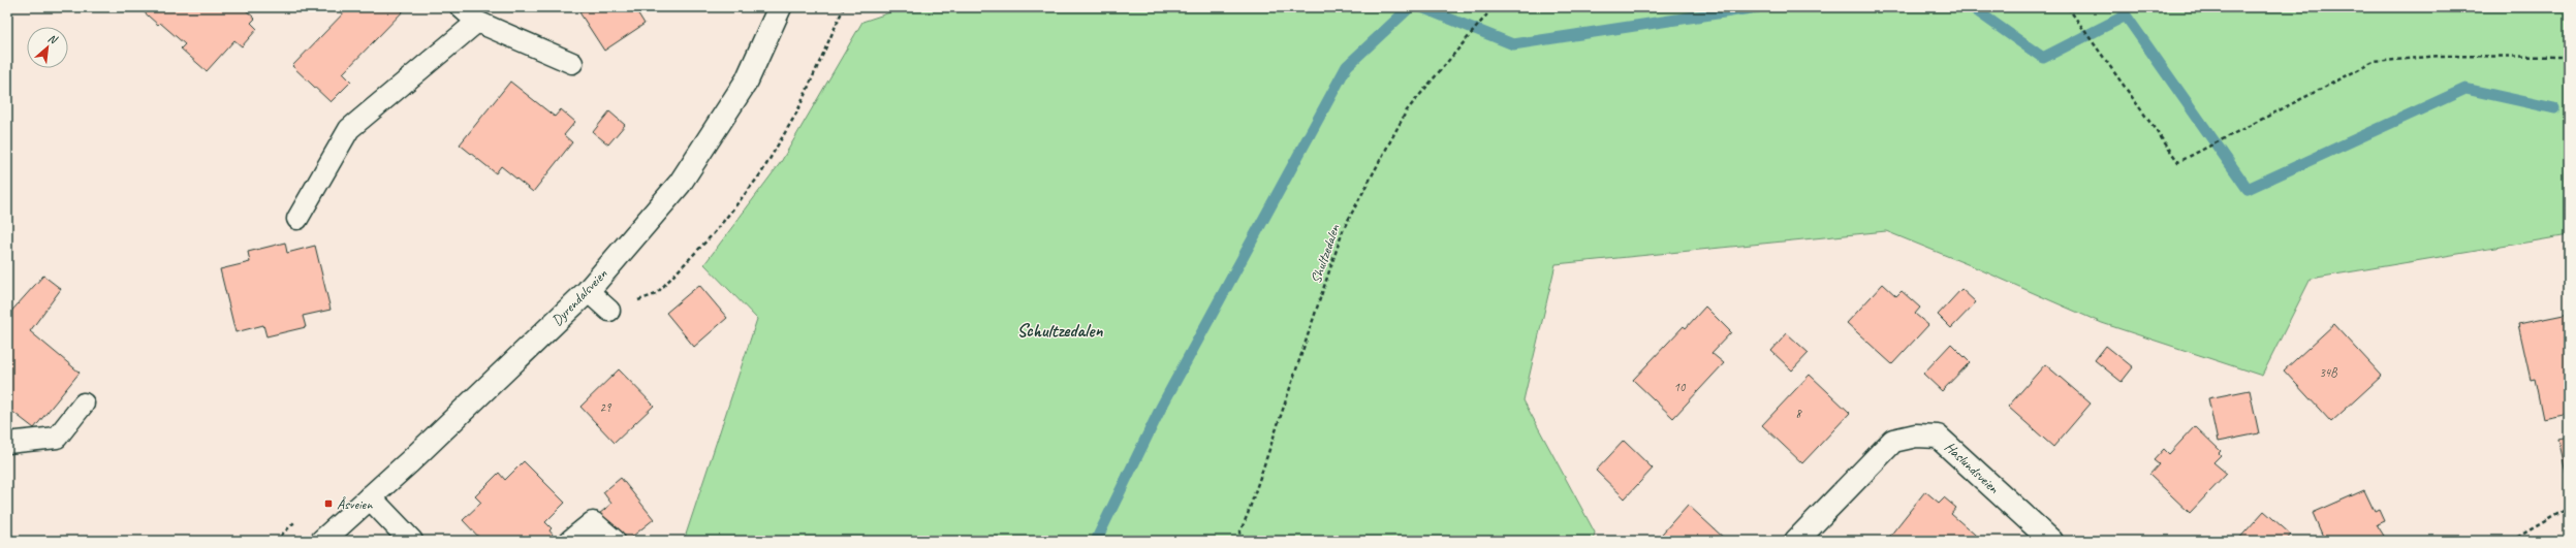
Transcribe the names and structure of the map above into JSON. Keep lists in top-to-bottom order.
{
  "streets": {
    "main road": ["Dyrendalsveien", "Haslundsveien"],
    "path": ["Shultzedalen"]
  },
  "districts": ["Schultzedalen"],
  "places": {
    "transit": ["Åsveien"]
  },
  "house_numbers": [
    "34B",
    "10",
    "29",
    "8"
  ],
  "north": "top right"
}
